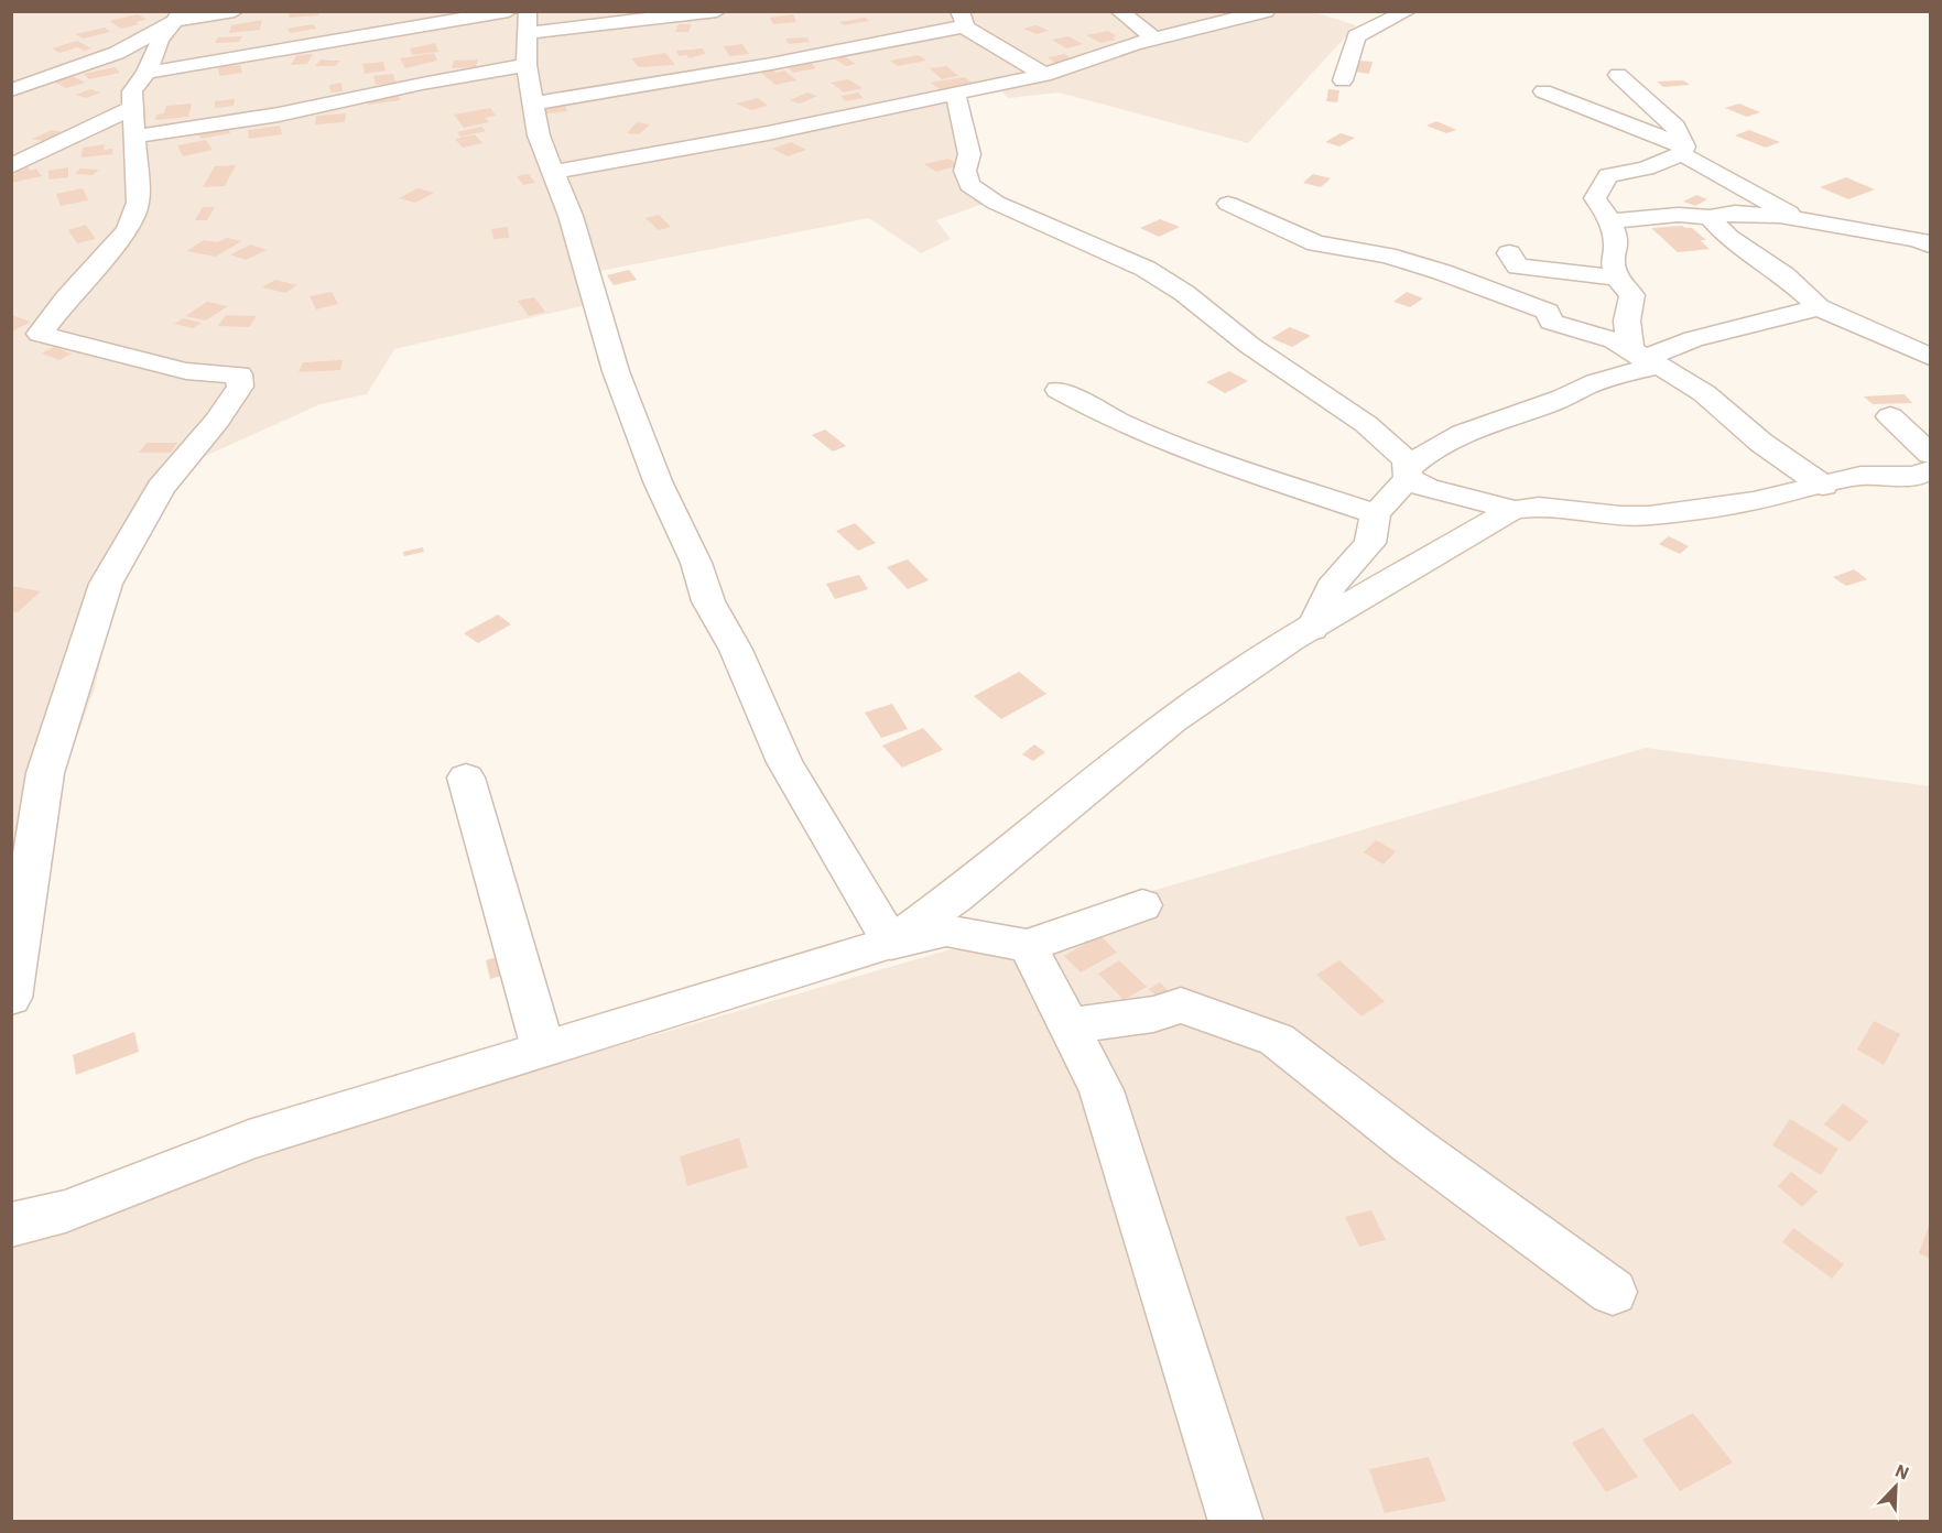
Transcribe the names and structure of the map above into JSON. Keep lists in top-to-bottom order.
{
  "north": "top right"
}
